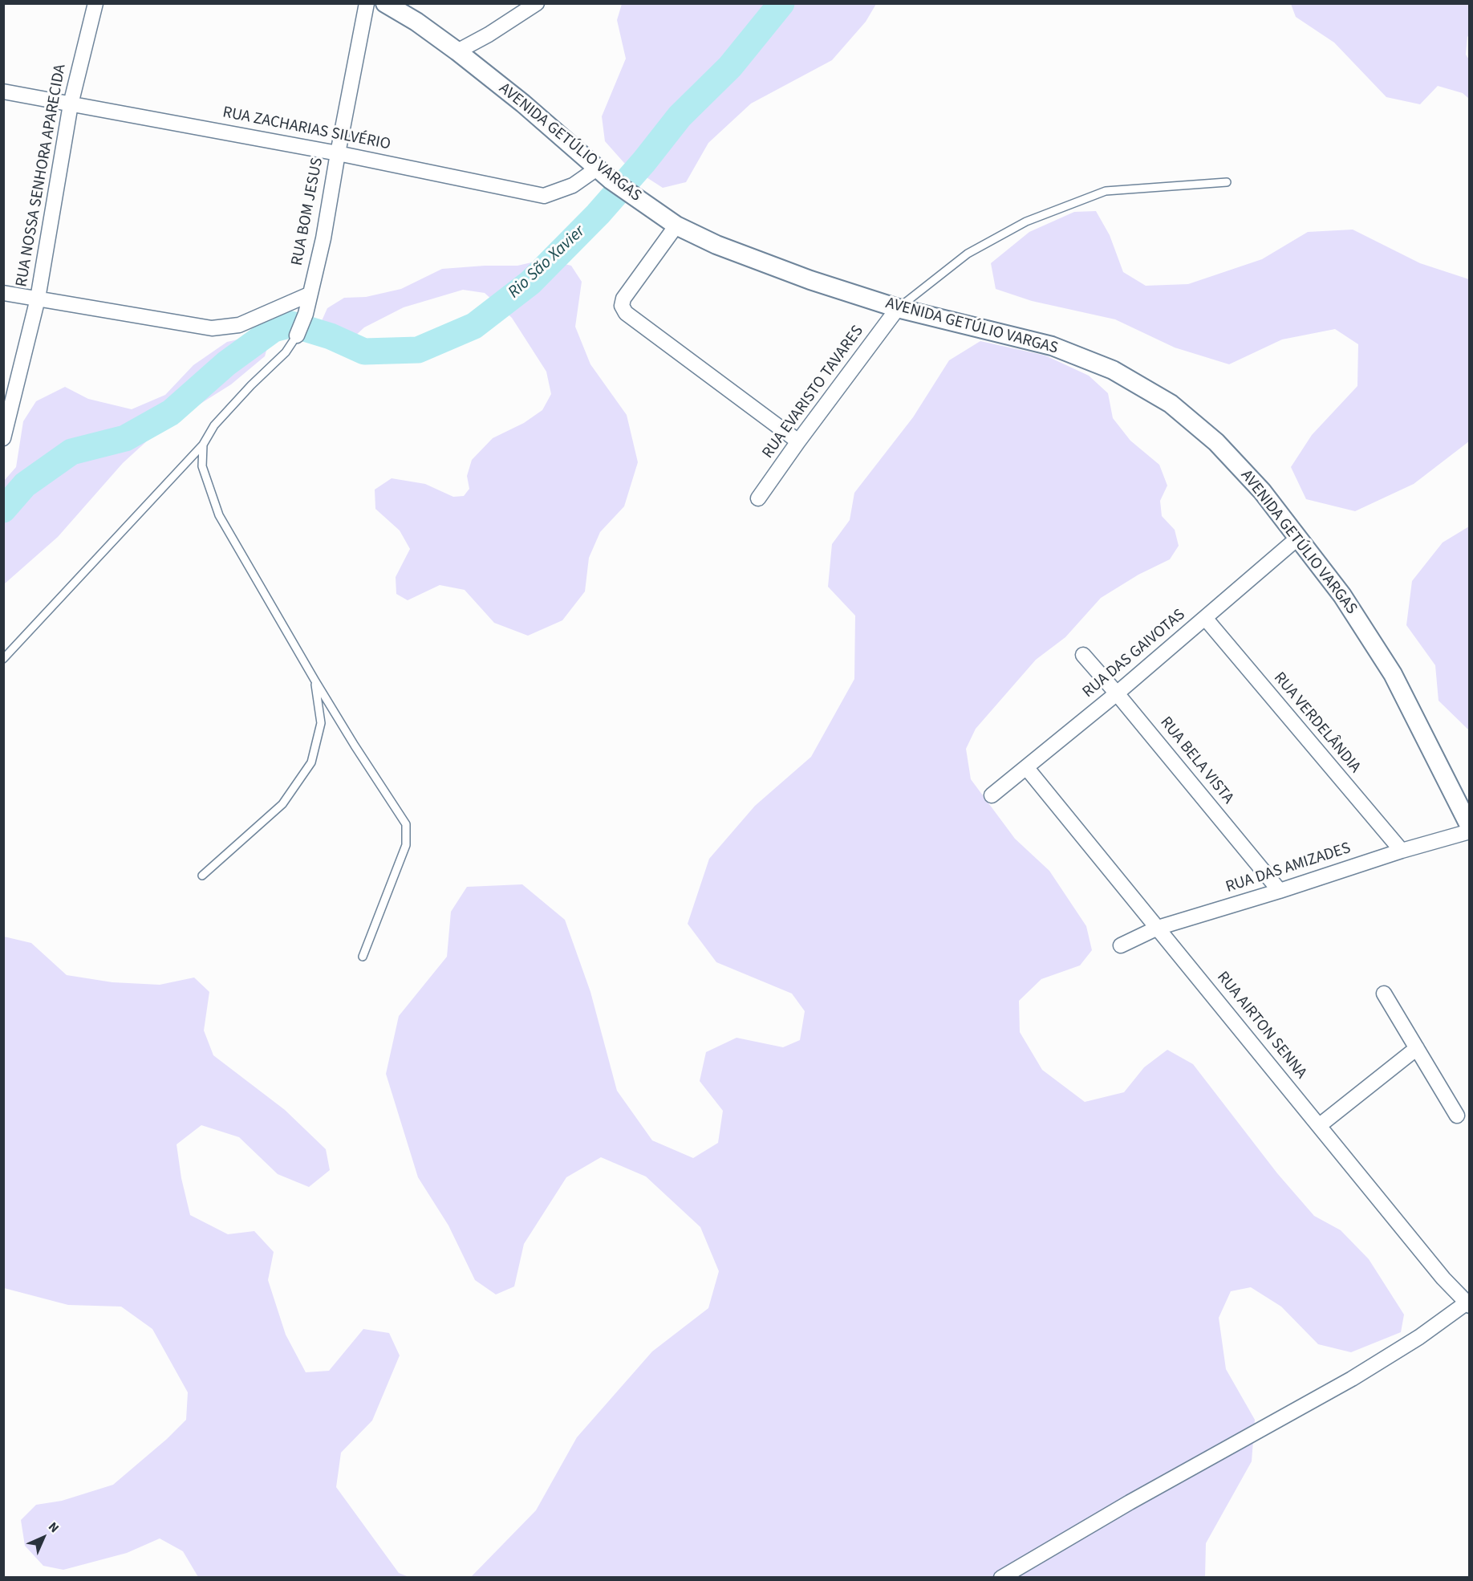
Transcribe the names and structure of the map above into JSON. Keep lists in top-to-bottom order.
{
  "streets": {
    "street": [
      "RUA ZACHARIAS SILVÉRIO",
      "AVENIDA GETÚLIO VARGAS",
      "RUA NOSSA SENHORA APARECIDA",
      "RUA BOM JESUS",
      "RUA EVARISTO TAVARES",
      "RUA DAS GAIVOTAS",
      "RUA VERDELÂNDIA",
      "RUA BELA VISTA",
      "RUA DAS AMIZADES",
      "RUA AIRTON SENNA"
    ]
  },
  "crossings": [
    ["RUA ZACHARIAS SILVÉRIO", "AVENIDA GETÚLIO VARGAS"],
    ["RUA ZACHARIAS SILVÉRIO", "RUA NOSSA SENHORA APARECIDA"],
    ["RUA ZACHARIAS SILVÉRIO", "RUA BOM JESUS"],
    ["AVENIDA GETÚLIO VARGAS", "RUA EVARISTO TAVARES"],
    ["AVENIDA GETÚLIO VARGAS", "RUA DAS GAIVOTAS"],
    ["RUA DAS GAIVOTAS", "RUA VERDELÂNDIA"],
    ["RUA DAS GAIVOTAS", "RUA BELA VISTA"],
    ["RUA DAS GAIVOTAS", "RUA AIRTON SENNA"],
    ["RUA VERDELÂNDIA", "RUA DAS AMIZADES"],
    ["RUA BELA VISTA", "RUA DAS AMIZADES"],
    ["RUA DAS AMIZADES", "RUA AIRTON SENNA"]
  ],
  "water": ["Rio São Xavier"],
  "north": "top right"
}
